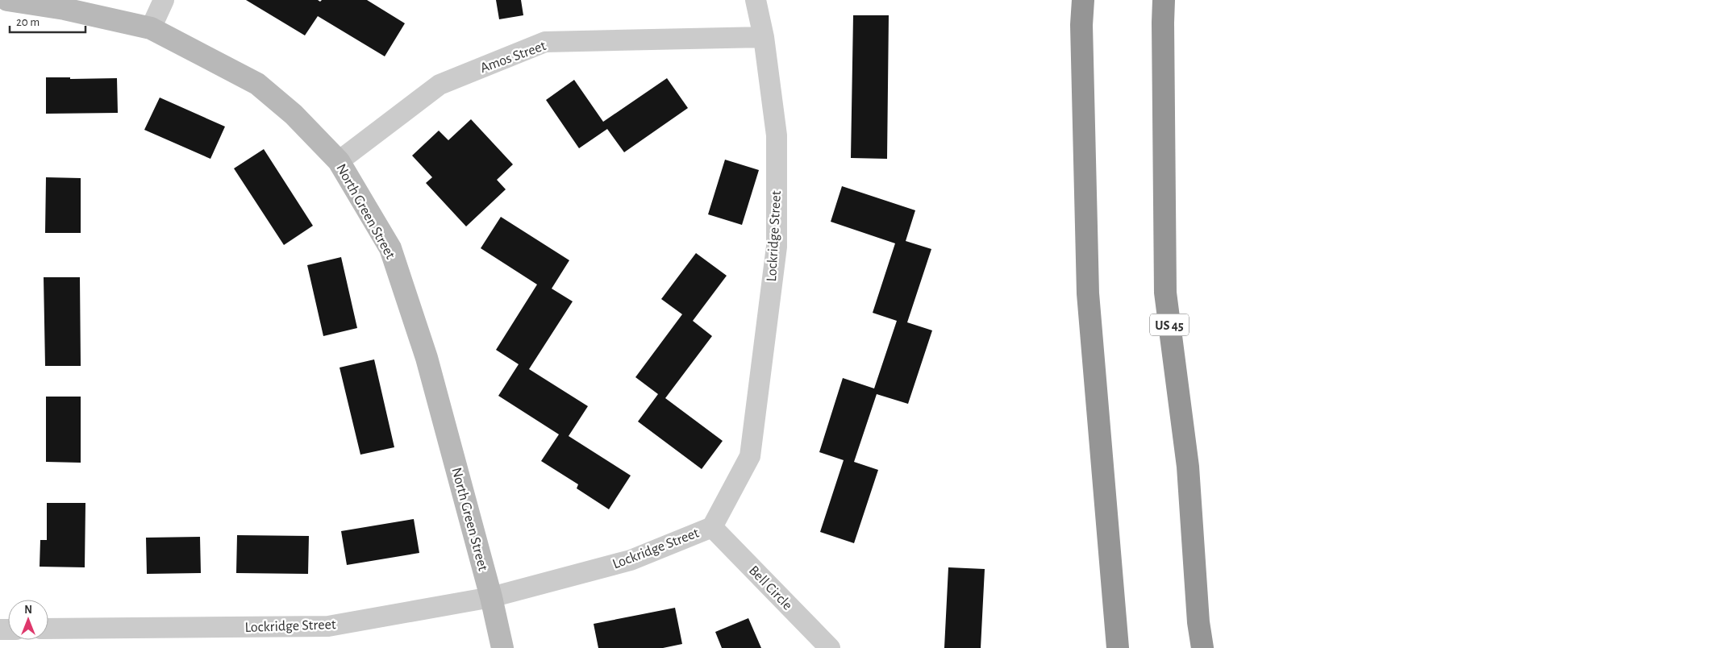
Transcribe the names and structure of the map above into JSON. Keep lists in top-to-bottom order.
{
  "streets": {
    "highway": ["US 45"],
    "street": [
      "Amos Street",
      "North Green Street",
      "Lockridge Street",
      "Bell Circle"
    ]
  },
  "crossings": [
    ["Amos Street", "North Green Street"],
    ["Amos Street", "Lockridge Street"],
    ["North Green Street", "Lockridge Street"],
    ["Lockridge Street", "Bell Circle"]
  ],
  "scale_bar": "20 m",
  "north": "top"
}
